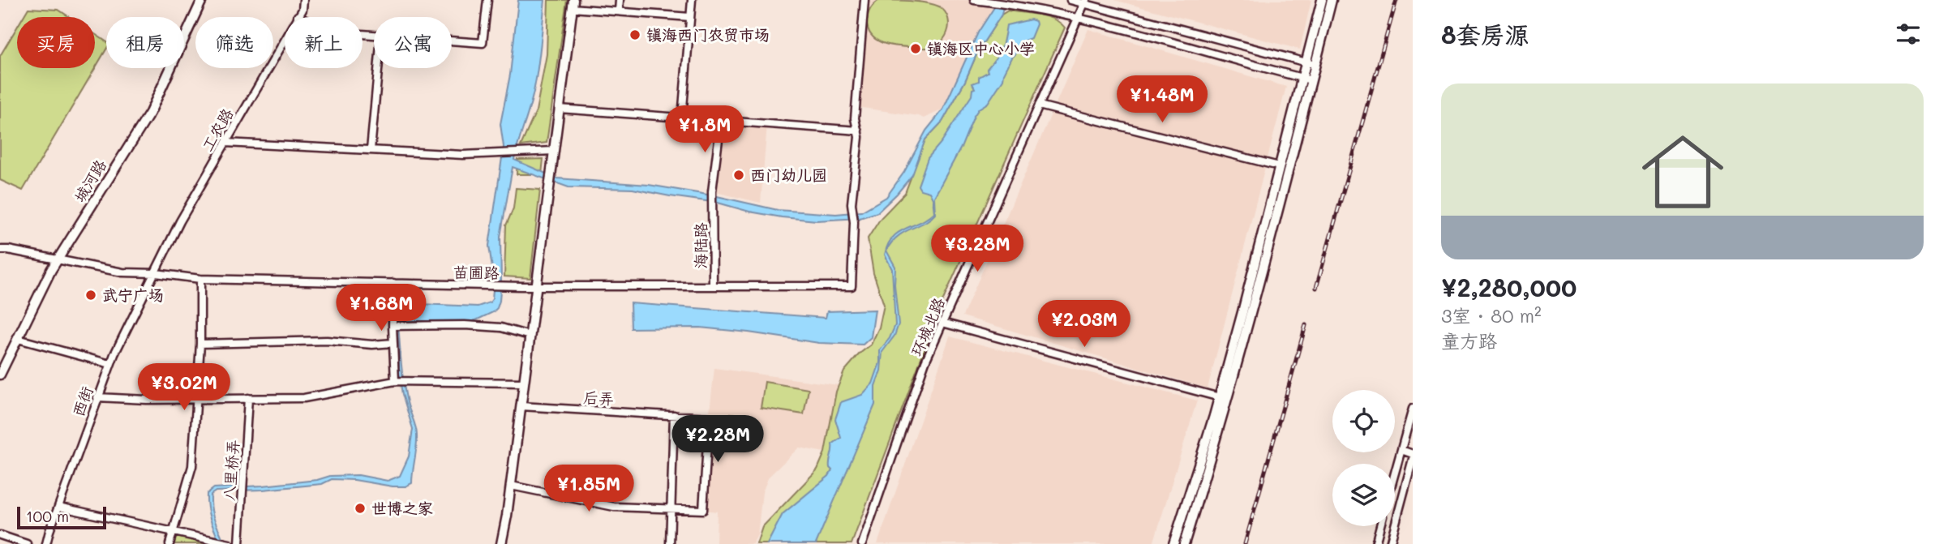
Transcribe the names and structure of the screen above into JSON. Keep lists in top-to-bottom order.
{
  "streets": {
    "main road": ["城河路"],
    "street": [
      "工农路",
      "海陆路",
      "苗圃路",
      "环城北路",
      "后弄",
      "西街",
      "八里桥弄"
    ]
  },
  "crossings": [
    ["工农路", "苗圃路"],
    ["工农路", "西街"],
    ["城河路", "苗圃路"],
    ["海陆路", "苗圃路"],
    ["苗圃路", "西街"]
  ],
  "places": [
    "镇海西门农贸市场",
    "镇海区中心小学",
    "西门幼儿园",
    "武宁广场",
    "世博之家"
  ],
  "scale_bar": "100 m",
  "page": {
    "heading": "8套房源",
    "chip": [
      "买房",
      "租房",
      "筛选",
      "新上",
      "公寓"
    ],
    "list": [
      {
        "name": "¥2,280,000",
        "note": "3室 · 80 m² · 童方路"
      }
    ],
    "price": [
      "¥1.48M",
      "¥1.8M",
      "¥3.28M",
      "¥1.68M",
      "¥2.03M",
      "¥3.02M",
      "¥2.28M",
      "¥1.85M"
    ],
    "scale": "100 m"
  }
}
